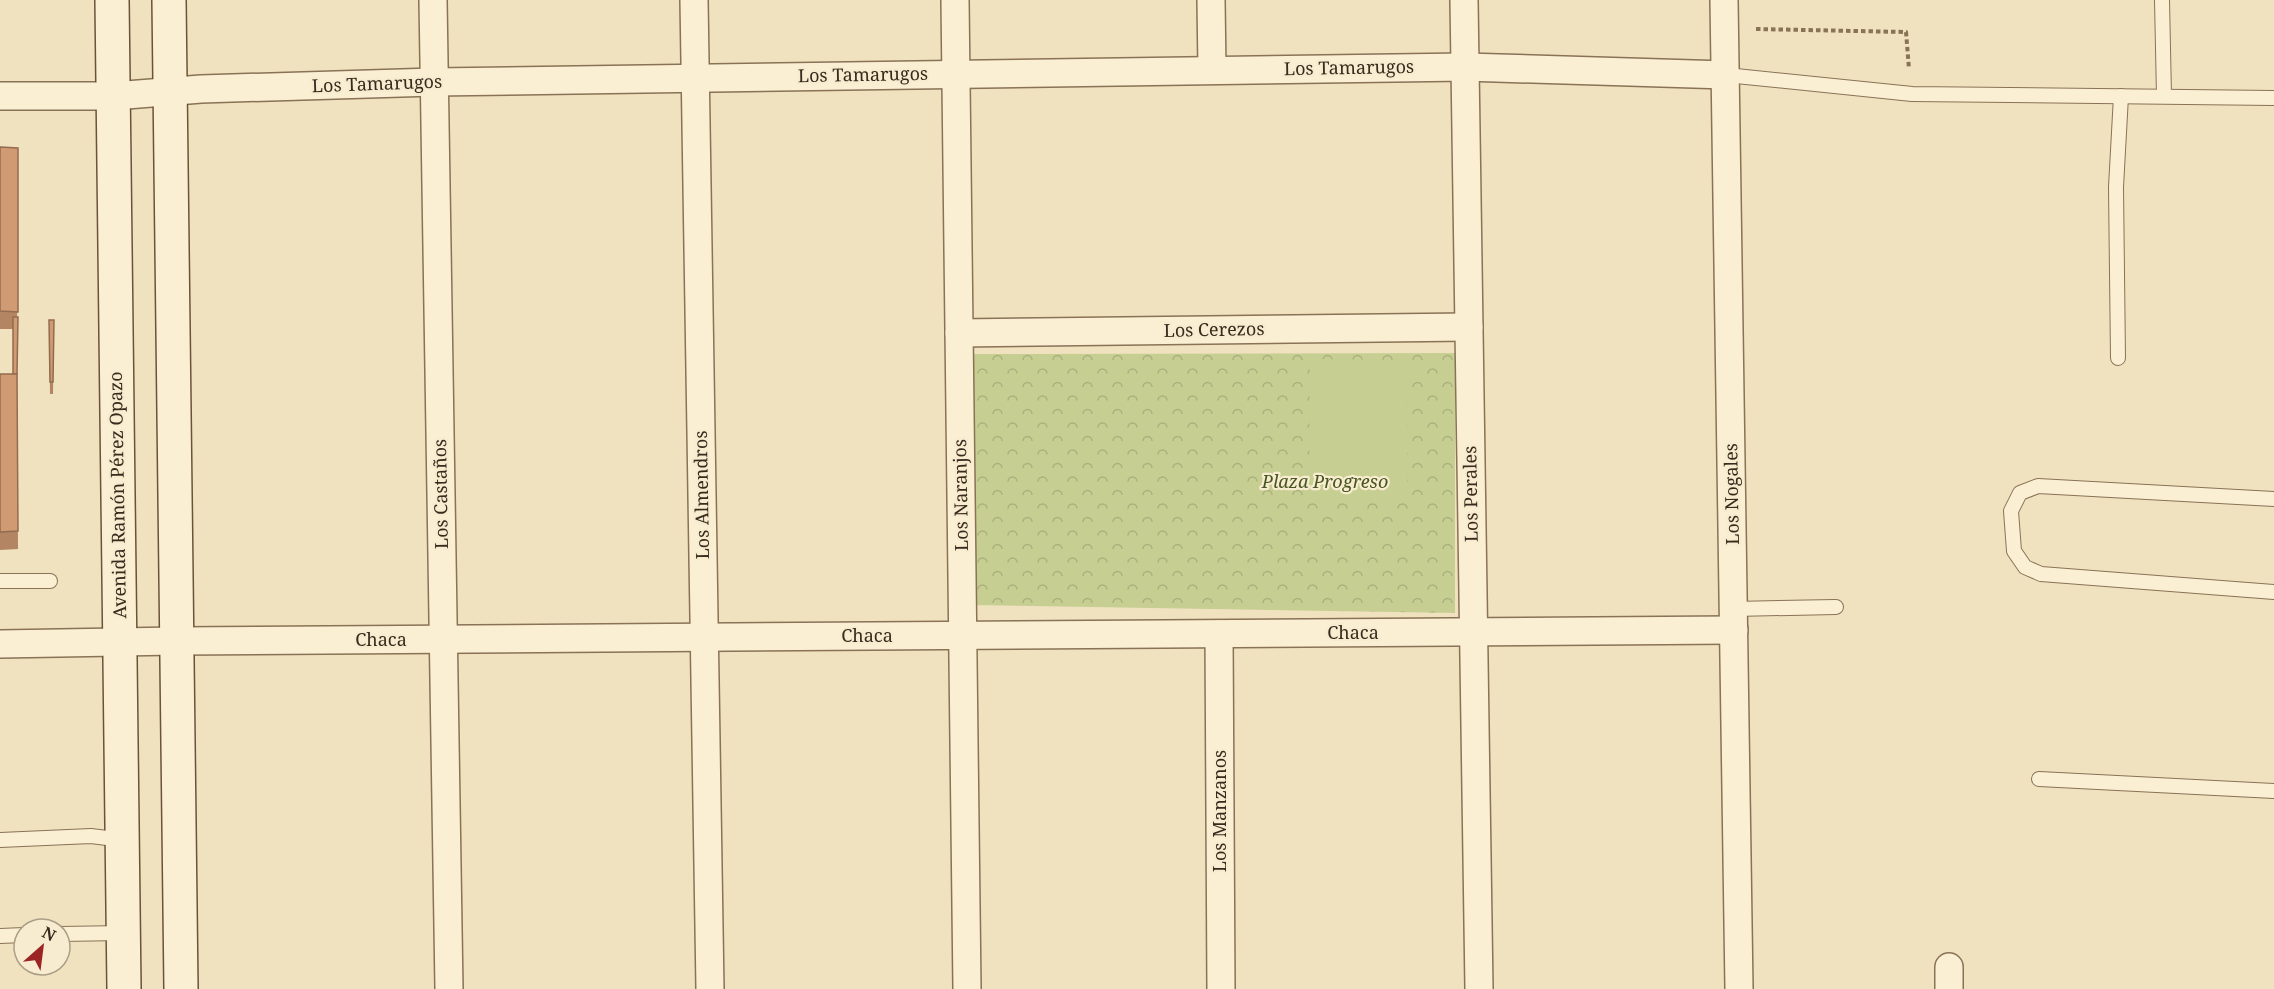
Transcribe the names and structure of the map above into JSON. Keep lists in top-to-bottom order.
{
  "streets": {
    "street": [
      "Los Tamarugos",
      "Los Cerezos",
      "Los Castaños",
      "Los Perales",
      "Los Nogales",
      "Avenida Ramón Pérez Opazo",
      "Los Almendros",
      "Los Naranjos",
      "Chaca",
      "Los Manzanos"
    ]
  },
  "crossings": [
    ["Los Tamarugos", "Los Castaños"],
    ["Los Tamarugos", "Los Perales"],
    ["Los Tamarugos", "Los Nogales"],
    ["Los Tamarugos", "Avenida Ramón Pérez Opazo"],
    ["Los Tamarugos", "Los Almendros"],
    ["Los Tamarugos", "Los Naranjos"],
    ["Los Cerezos", "Los Perales"],
    ["Los Cerezos", "Los Naranjos"],
    ["Los Castaños", "Chaca"],
    ["Los Perales", "Chaca"],
    ["Los Nogales", "Chaca"],
    ["Avenida Ramón Pérez Opazo", "Chaca"],
    ["Los Almendros", "Chaca"],
    ["Los Naranjos", "Chaca"],
    ["Chaca", "Los Manzanos"]
  ],
  "parks": ["Plaza Progreso"],
  "north": "top right"
}
